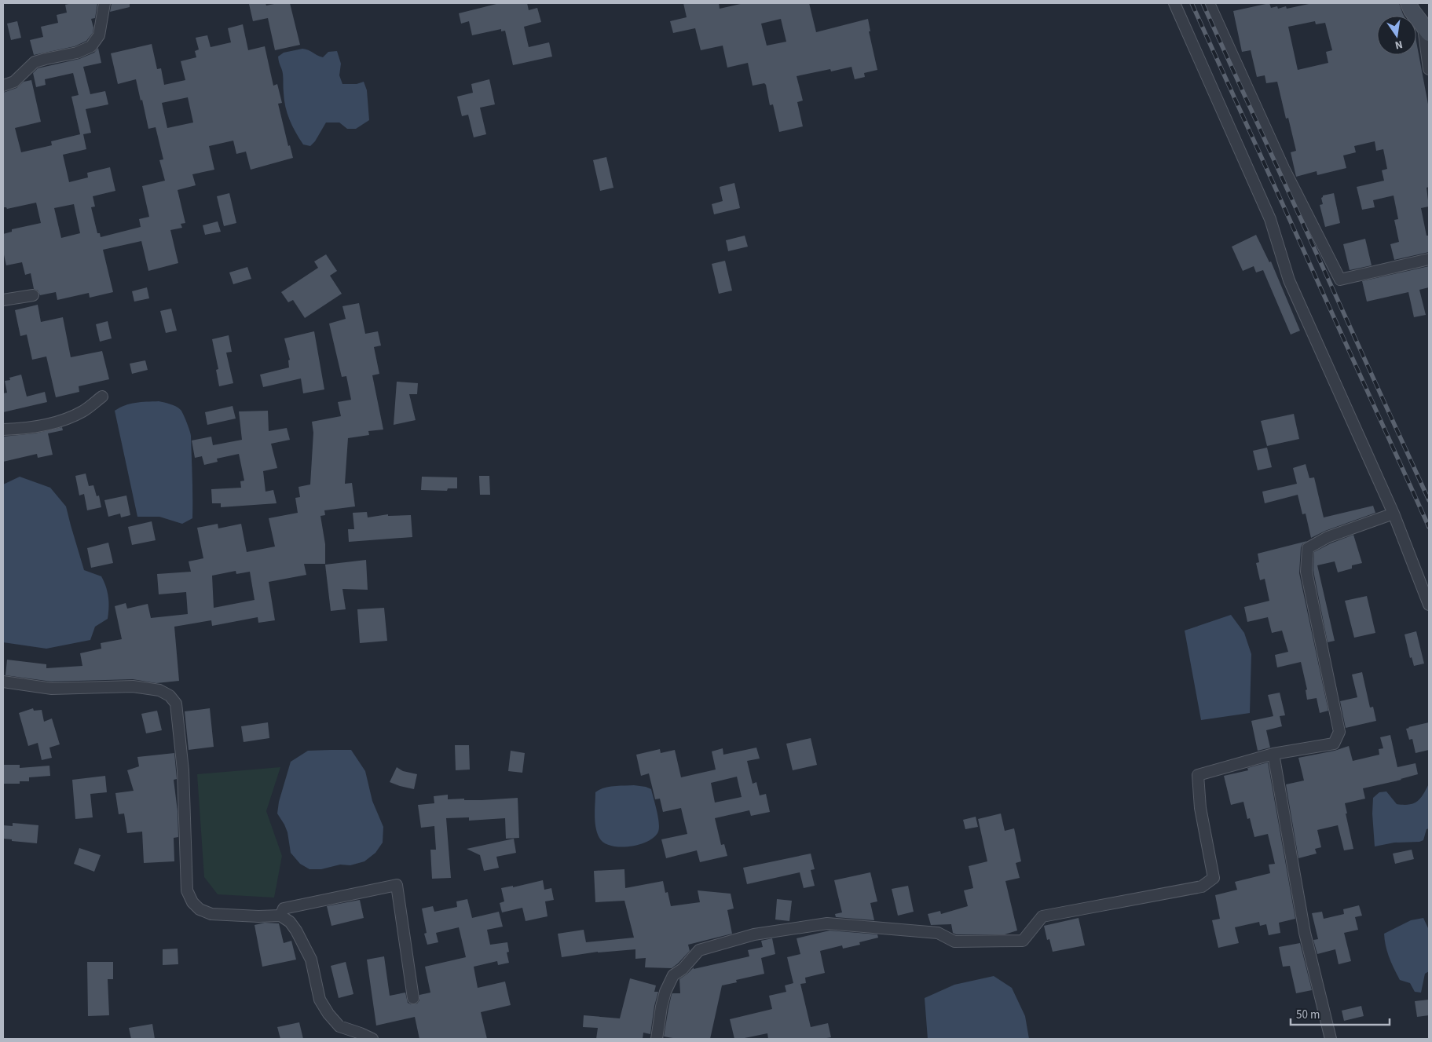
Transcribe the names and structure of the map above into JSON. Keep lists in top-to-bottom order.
{
  "scale_bar": "50 m",
  "north": "bottom"
}
